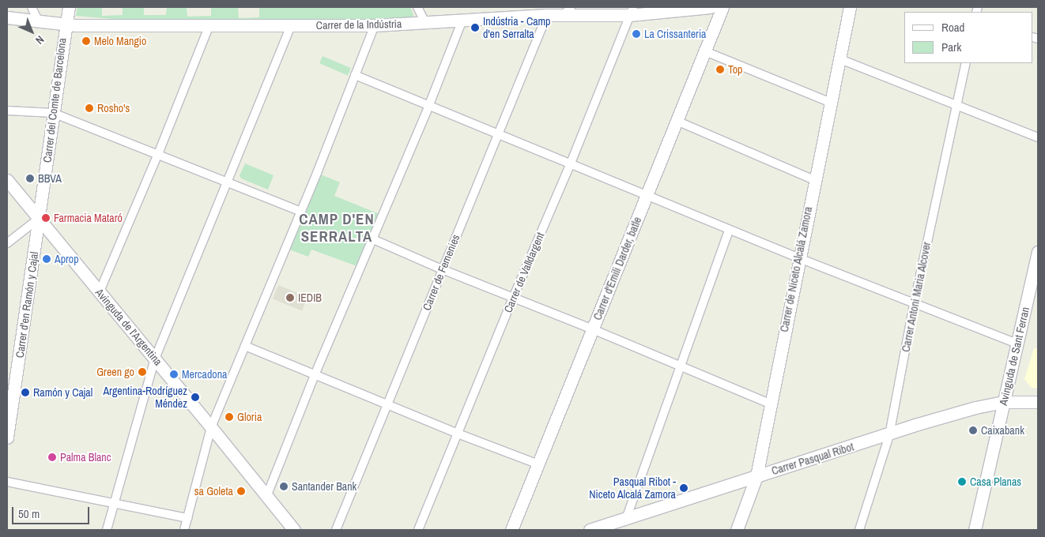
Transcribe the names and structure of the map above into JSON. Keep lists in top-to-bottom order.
{
  "streets": {
    "street": [
      "Carrer de la Indústria",
      "Carrer del Comte de Barcelona",
      "Carrer d'Emili Darder, batle",
      "Carrer de Niceto Alcalá Zamora",
      "Carrer de Femenies",
      "Carrer de Valldargent",
      "Carrer Antoni Maria Alcover",
      "Carrer d'en Ramón y Cajal",
      "Avinguda de l'Argentina",
      "Avinguda de Sant Ferran",
      "Carrer Pasqual Ribot"
    ]
  },
  "crossings": [
    ["Carrer de la Indústria", "Carrer del Comte de Barcelona"],
    ["Carrer de la Indústria", "Carrer de Femenies"],
    ["Carrer de la Indústria", "Carrer de Valldargent"],
    ["Carrer del Comte de Barcelona", "Carrer d'en Ramón y Cajal"],
    ["Carrer del Comte de Barcelona", "Avinguda de l'Argentina"],
    ["Carrer de Niceto Alcalá Zamora", "Carrer Pasqual Ribot"],
    ["Carrer Antoni Maria Alcover", "Carrer Pasqual Ribot"],
    ["Carrer d'en Ramón y Cajal", "Avinguda de l'Argentina"],
    ["Avinguda de Sant Ferran", "Carrer Pasqual Ribot"]
  ],
  "districts": ["CAMP D'EN SERRALTA"],
  "places": [
    "Indústria - Camp d'en Serralta",
    "La Crissanteria",
    "Melo Mangio",
    "Top",
    "Rosho's",
    "BBVA",
    "Farmacia Mataró",
    "Aprop",
    "IEDIB",
    "Green go",
    "Mercadona",
    "Ramón y Cajal",
    "Argentina-Rodríguez Méndez",
    "Gloria",
    "Caixabank",
    "Palma Blanc",
    "Casa Planas",
    "Santander Bank",
    "Pasqual Ribot - Niceto Alcalá Zamora",
    "sa Goleta"
  ],
  "legend": ["Road", "Park"],
  "scale_bar": "50 m",
  "north": "bottom right"
}
